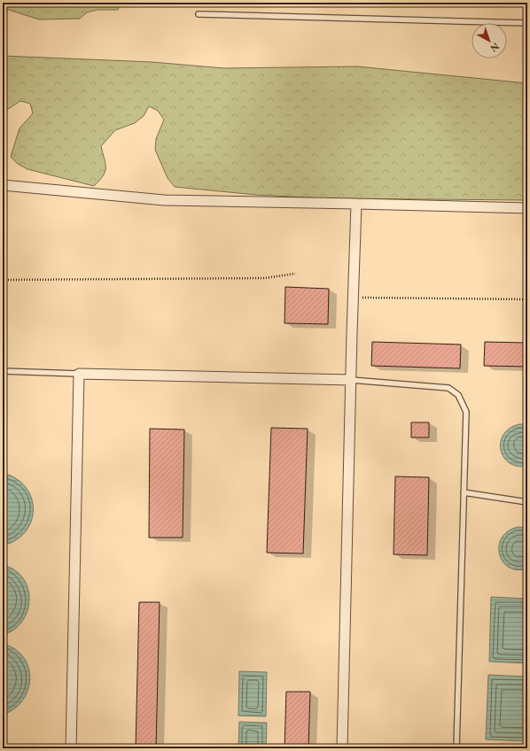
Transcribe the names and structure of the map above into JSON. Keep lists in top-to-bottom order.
{
  "north": "bottom right"
}
